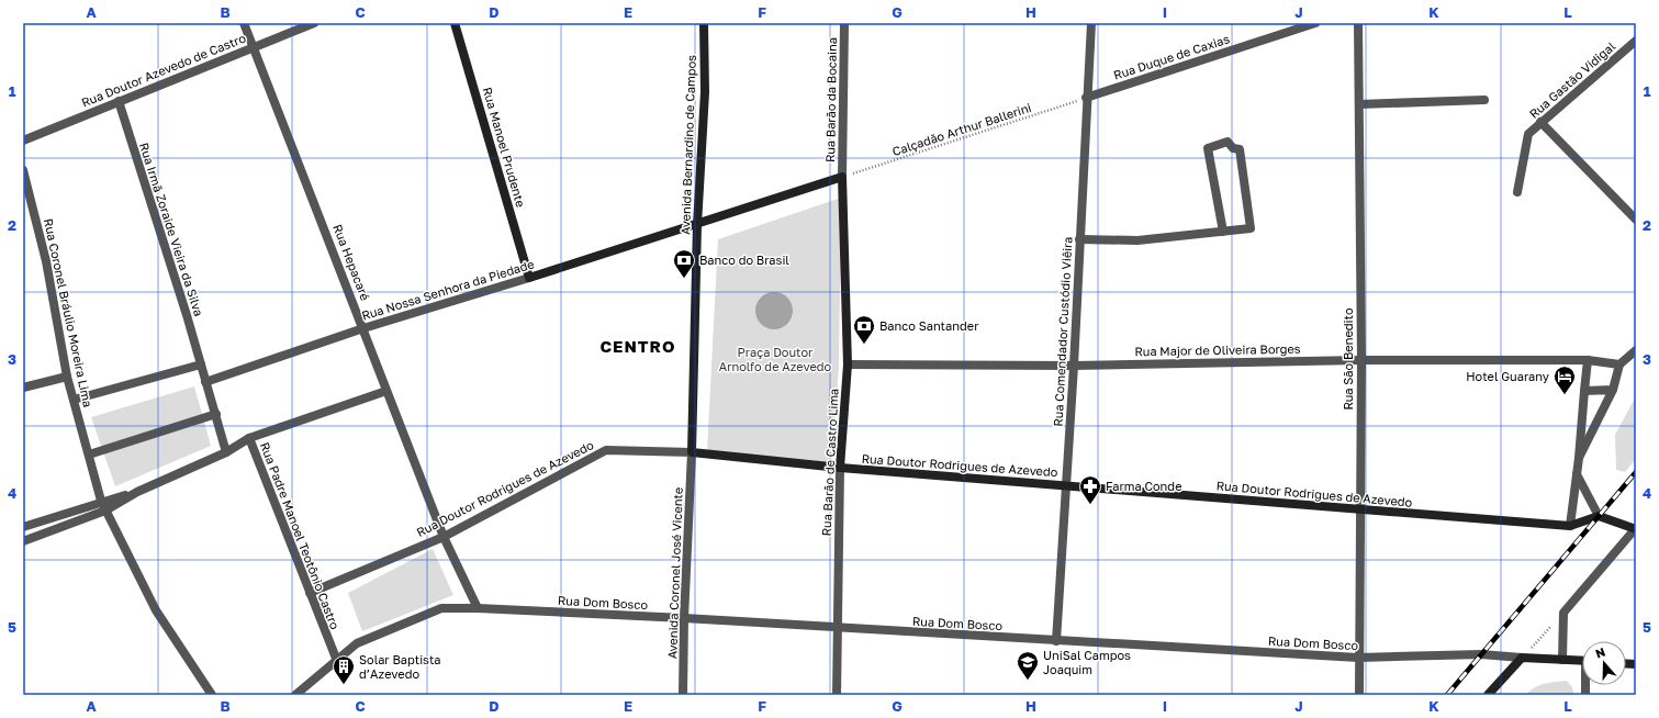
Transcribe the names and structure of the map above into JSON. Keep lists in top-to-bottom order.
{
  "streets": {
    "street": [
      "Rua Duque de Caxias",
      "Rua Doutor Azevedo de Castro",
      "Rua Gastão Vidigal",
      "Rua Barão da Bocaina",
      "Avenida Bernardino de Campos",
      "Rua Manoel Prudente",
      "Rua Irmã Zoraide Vieira da Silva",
      "Rua Hepacaré",
      "Rua Nossa Senhora da Piedade",
      "Rua Coronel Bráulio Moreira Lima",
      "Rua Comendador Custódio Viêira",
      "Rua Major de Oliveira Borges",
      "Rua São Benedito",
      "Rua Barão de Castro Lima",
      "Rua Doutor Rodrigues de Azevedo",
      "Rua Padre Manoel Teotônio Castro",
      "Avenida Coronel José Vicente",
      "Rua Dom Bosco"
    ],
    "path": ["Calçadão Arthur Ballerini"]
  },
  "crossings": [
    ["Rua Duque de Caxias", "Calçadão Arthur Ballerini"],
    ["Rua Duque de Caxias", "Rua Comendador Custódio Viêira"],
    ["Rua Doutor Azevedo de Castro", "Rua Irmã Zoraide Vieira da Silva"],
    ["Rua Doutor Azevedo de Castro", "Rua Hepacaré"],
    ["Rua Barão da Bocaina", "Calçadão Arthur Ballerini"],
    ["Rua Barão da Bocaina", "Rua Nossa Senhora da Piedade"],
    ["Rua Barão da Bocaina", "Rua Barão de Castro Lima"],
    ["Calçadão Arthur Ballerini", "Rua Nossa Senhora da Piedade"],
    ["Calçadão Arthur Ballerini", "Rua Comendador Custódio Viêira"],
    ["Calçadão Arthur Ballerini", "Rua Barão de Castro Lima"],
    ["Avenida Bernardino de Campos", "Rua Nossa Senhora da Piedade"],
    ["Avenida Bernardino de Campos", "Rua Doutor Rodrigues de Azevedo"],
    ["Avenida Bernardino de Campos", "Avenida Coronel José Vicente"],
    ["Rua Manoel Prudente", "Rua Nossa Senhora da Piedade"],
    ["Rua Hepacaré", "Rua Nossa Senhora da Piedade"],
    ["Rua Hepacaré", "Rua Doutor Rodrigues de Azevedo"],
    ["Rua Hepacaré", "Rua Dom Bosco"],
    ["Rua Nossa Senhora da Piedade", "Rua Barão de Castro Lima"],
    ["Rua Coronel Bráulio Moreira Lima", "Rua Padre Manoel Teotônio Castro"],
    ["Rua Comendador Custódio Viêira", "Rua Major de Oliveira Borges"],
    ["Rua Comendador Custódio Viêira", "Rua Doutor Rodrigues de Azevedo"],
    ["Rua Comendador Custódio Viêira", "Rua Dom Bosco"],
    ["Rua Major de Oliveira Borges", "Rua São Benedito"],
    ["Rua Major de Oliveira Borges", "Rua Barão de Castro Lima"],
    ["Rua São Benedito", "Rua Doutor Rodrigues de Azevedo"],
    ["Rua São Benedito", "Rua Dom Bosco"],
    ["Rua Barão de Castro Lima", "Rua Doutor Rodrigues de Azevedo"],
    ["Rua Barão de Castro Lima", "Rua Dom Bosco"],
    ["Rua Doutor Rodrigues de Azevedo", "Rua Padre Manoel Teotônio Castro"],
    ["Rua Doutor Rodrigues de Azevedo", "Avenida Coronel José Vicente"],
    ["Rua Padre Manoel Teotônio Castro", "Rua Dom Bosco"],
    ["Avenida Coronel José Vicente", "Rua Dom Bosco"]
  ],
  "districts": ["CENTRO"],
  "parks": ["Praça Doutor Arnolfo de Azevedo"],
  "places": {
    "bank": ["Banco do Brasil", "Banco Santander"],
    "hotel": ["Hotel Guarany"],
    "pharmacy": ["Farma Conde"],
    "school or university": ["UniSal Campos Joaquim"],
    "building": ["Solar Baptista d’Azevedo"]
  },
  "north": "top",
  "grid": {
    "columns": [
      "A",
      "B",
      "C",
      "D",
      "E",
      "F",
      "G",
      "H",
      "I",
      "J",
      "K",
      "L"
    ],
    "rows": [
      "1",
      "2",
      "3",
      "4",
      "5"
    ]
  }
}
